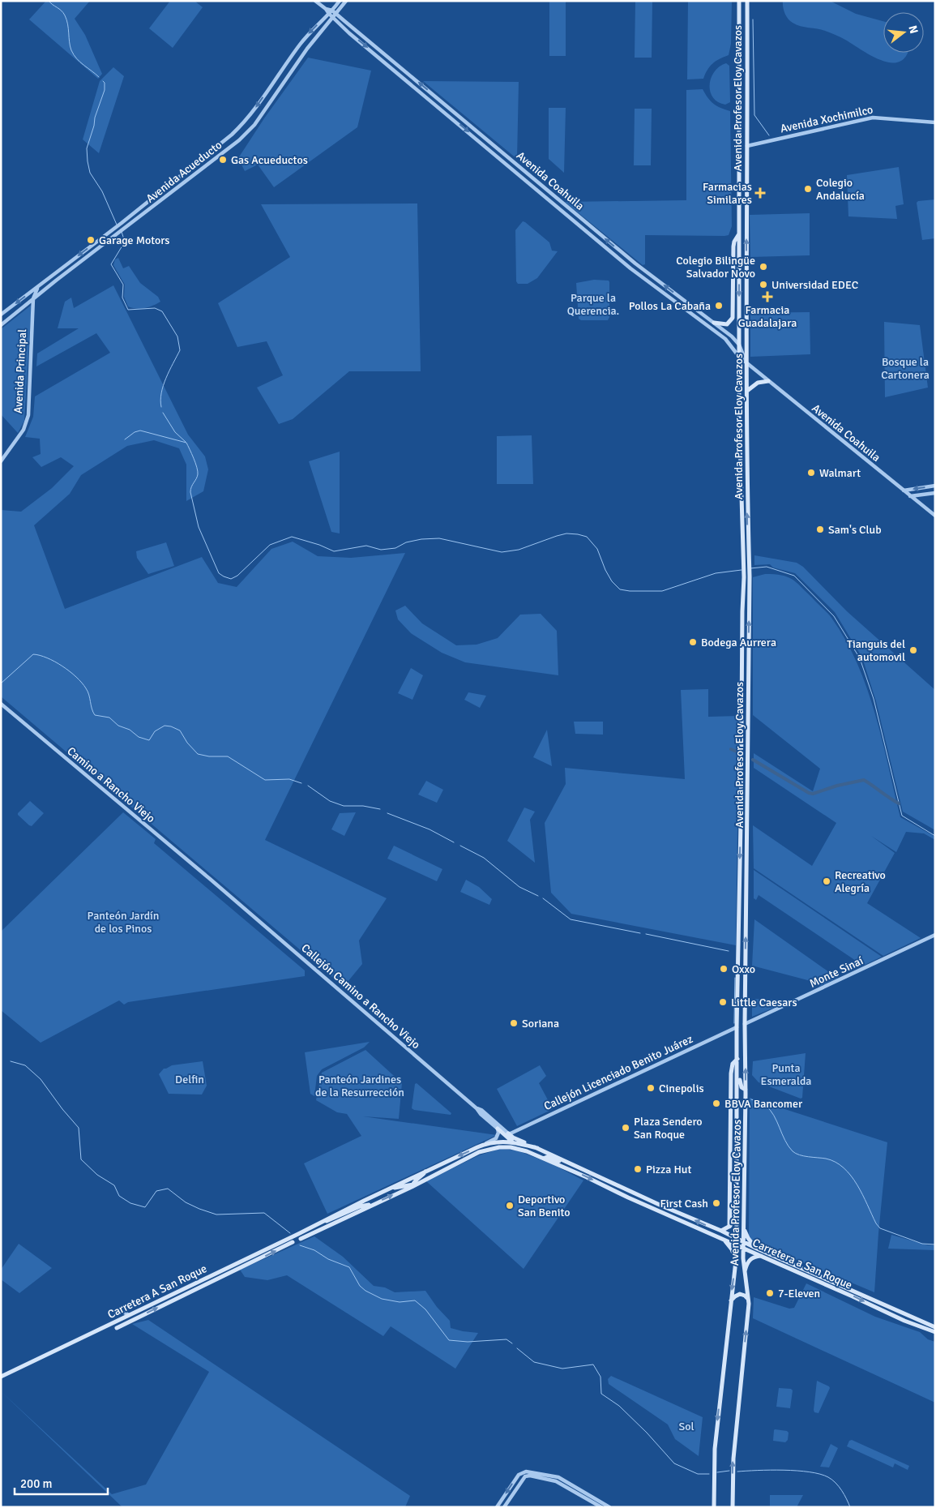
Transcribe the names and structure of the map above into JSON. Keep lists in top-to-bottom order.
{
  "streets": {
    "main road": ["Avenida Profesor Eloy Cavazos", "Carretera a San Roque", "Carretera A San Roque"],
    "street": [
      "Avenida Xochimilco",
      "Avenida Acueducto",
      "Avenida Coahuila",
      "Avenida Principal",
      "Camino a Rancho Viejo",
      "Monte Sinaí",
      "Callejón Camino a Rancho Viejo",
      "Callejón Licenciado Benito Juárez"
    ]
  },
  "crossings": [
    ["Avenida Profesor Eloy Cavazos", "Avenida Xochimilco"],
    ["Avenida Profesor Eloy Cavazos", "Avenida Coahuila"],
    ["Avenida Profesor Eloy Cavazos", "Monte Sinaí"],
    ["Avenida Profesor Eloy Cavazos", "Callejón Licenciado Benito Juárez"],
    ["Avenida Profesor Eloy Cavazos", "Carretera a San Roque"],
    ["Avenida Acueducto", "Avenida Coahuila"],
    ["Avenida Acueducto", "Avenida Principal"],
    ["Camino a Rancho Viejo", "Callejón Camino a Rancho Viejo"],
    ["Callejón Licenciado Benito Juárez", "Carretera A San Roque"]
  ],
  "parks": [
    "Parque la Querencia.",
    "Bosque la Cartonera",
    "Panteón Jardín de los Pinos",
    "Punta Esmeralda",
    "Delfin",
    "Panteón Jardines de la Resurrección",
    "Sol"
  ],
  "places": {
    "other": [
      "Gas Acueductos",
      "Colegio Andalucía",
      "Garage Motors",
      "Colegio Bilingüe Salvador Novo",
      "Universidad EDEC",
      "Pollos La Cabaña",
      "Walmart",
      "Sam's Club",
      "Bodega Aurrera",
      "Tianguis del automovil",
      "Recreativo Alegría",
      "Oxxo",
      "Little Caesars",
      "Soriana",
      "Cinepolis",
      "BBVA Bancomer",
      "Plaza Sendero San Roque",
      "Pizza Hut",
      "First Cash",
      "Deportivo San Benito",
      "7-Eleven"
    ],
    "health": ["Farmacias Similares", "Farmacia Guadalajara"]
  },
  "scale_bar": "200 m",
  "north": "right"
}
